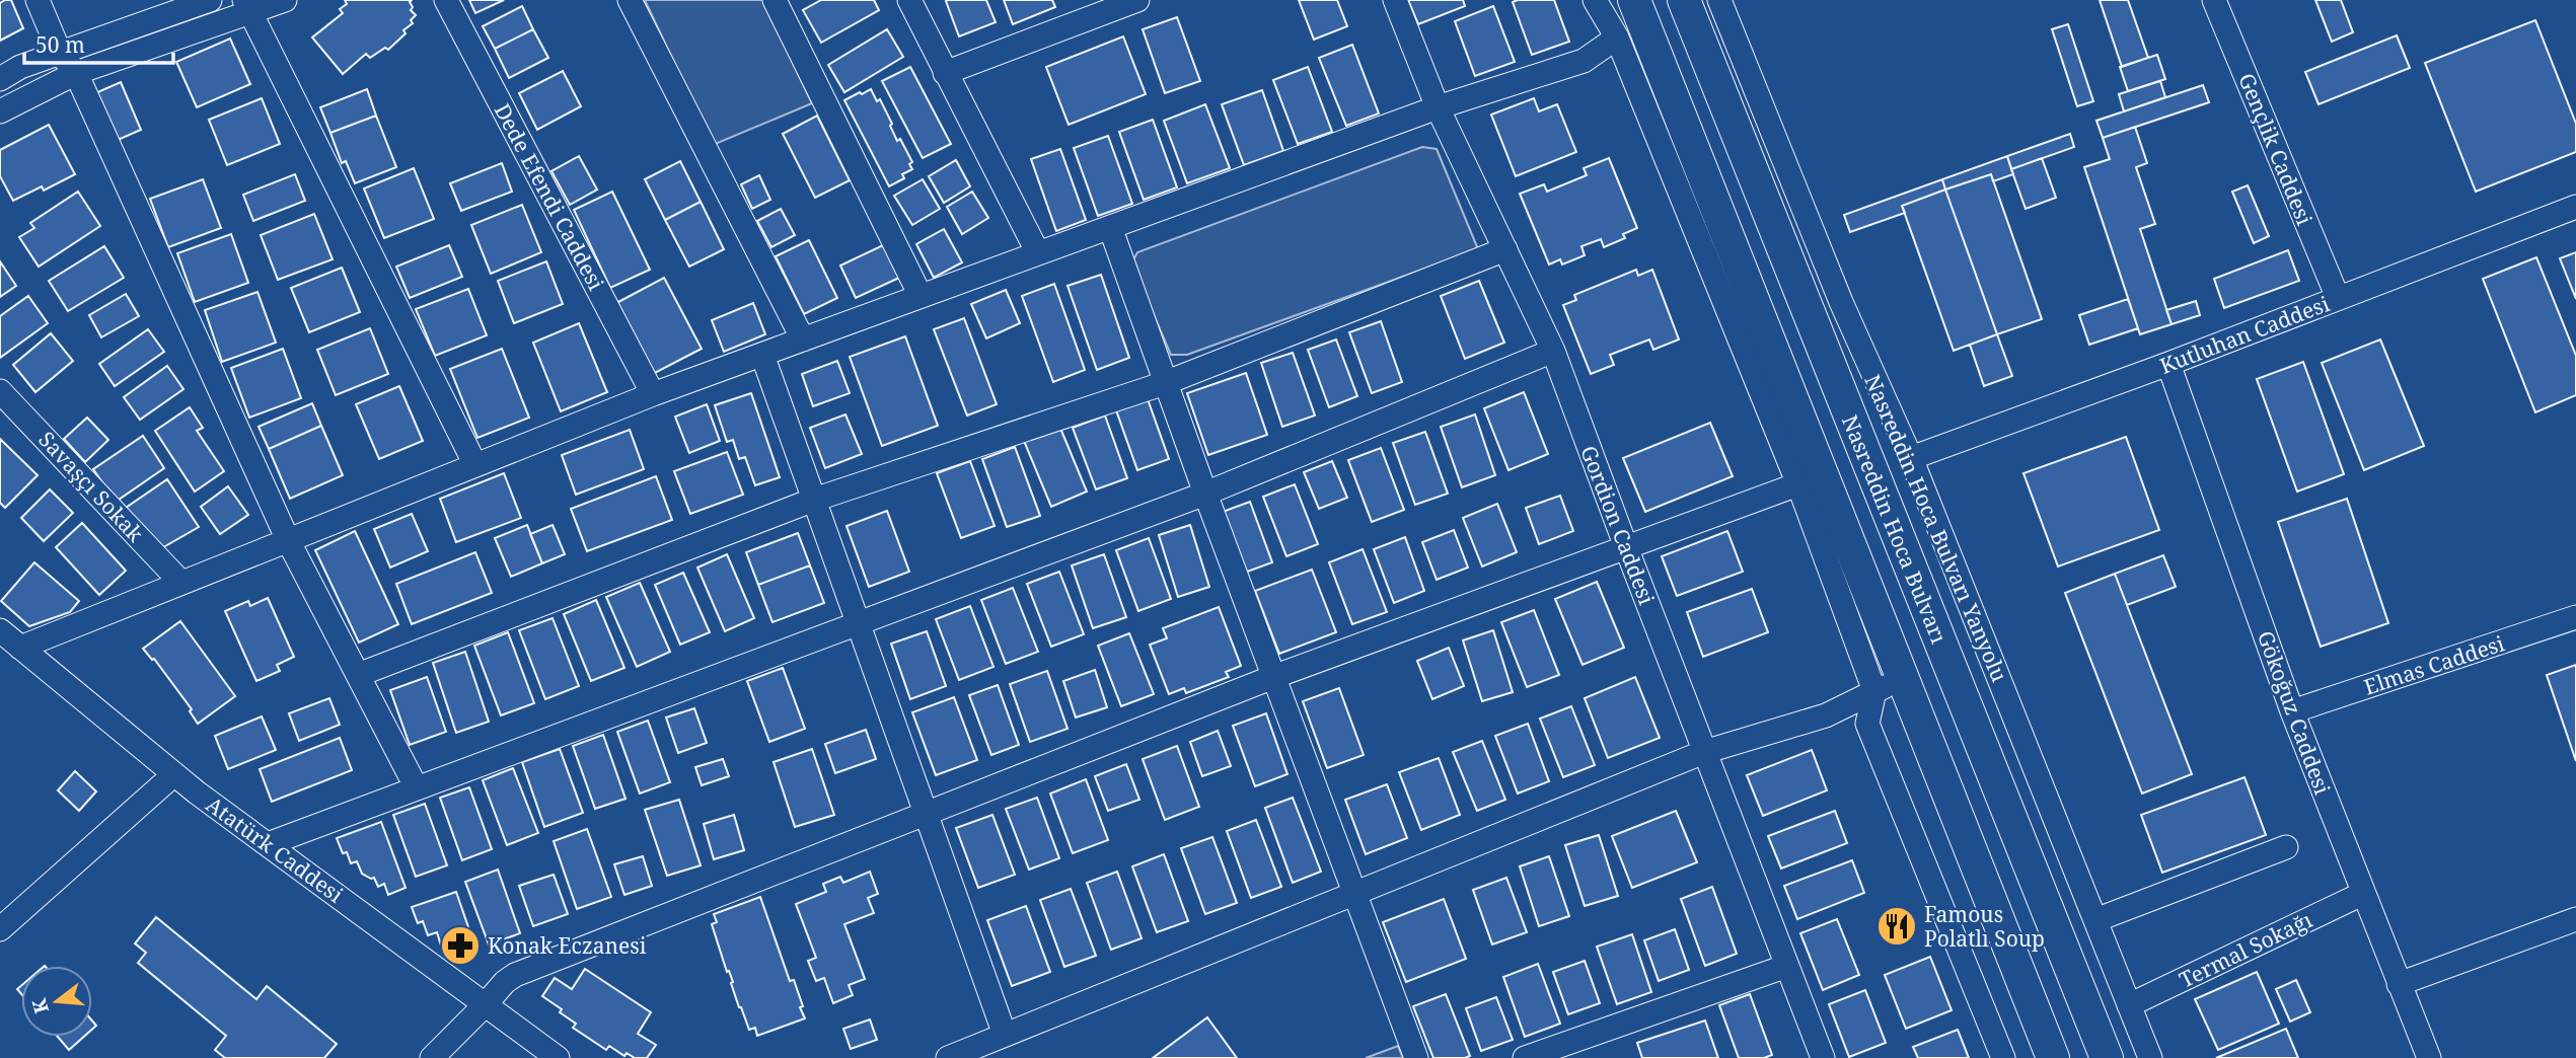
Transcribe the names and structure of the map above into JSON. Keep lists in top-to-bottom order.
{
  "streets": {
    "highway": ["Nasreddin Hoca Bulvarı"],
    "street": [
      "Gençlik Caddesi",
      "Dede Efendi Caddesi",
      "Kutluhan Caddesi",
      "Savaşçı Sokak",
      "Gordion Caddesi",
      "Nasreddin Hoca Bulvarı Yanyolu",
      "Elmas Caddesi",
      "Gökoğuz Caddesi",
      "Atatürk Caddesi",
      "Termal Sokağı"
    ]
  },
  "crossings": [
    ["Gençlik Caddesi", "Kutluhan Caddesi"],
    ["Kutluhan Caddesi", "Nasreddin Hoca Bulvarı Yanyolu"],
    ["Kutluhan Caddesi", "Gökoğuz Caddesi"],
    ["Nasreddin Hoca Bulvarı Yanyolu", "Termal Sokağı"],
    ["Elmas Caddesi", "Gökoğuz Caddesi"],
    ["Gökoğuz Caddesi", "Termal Sokağı"]
  ],
  "places": {
    "restaurant": ["Famous Polatlı Soup"],
    "pharmacy": ["Konak Eczanesi"]
  },
  "scale_bar": "50 m",
  "north": "left"
}
